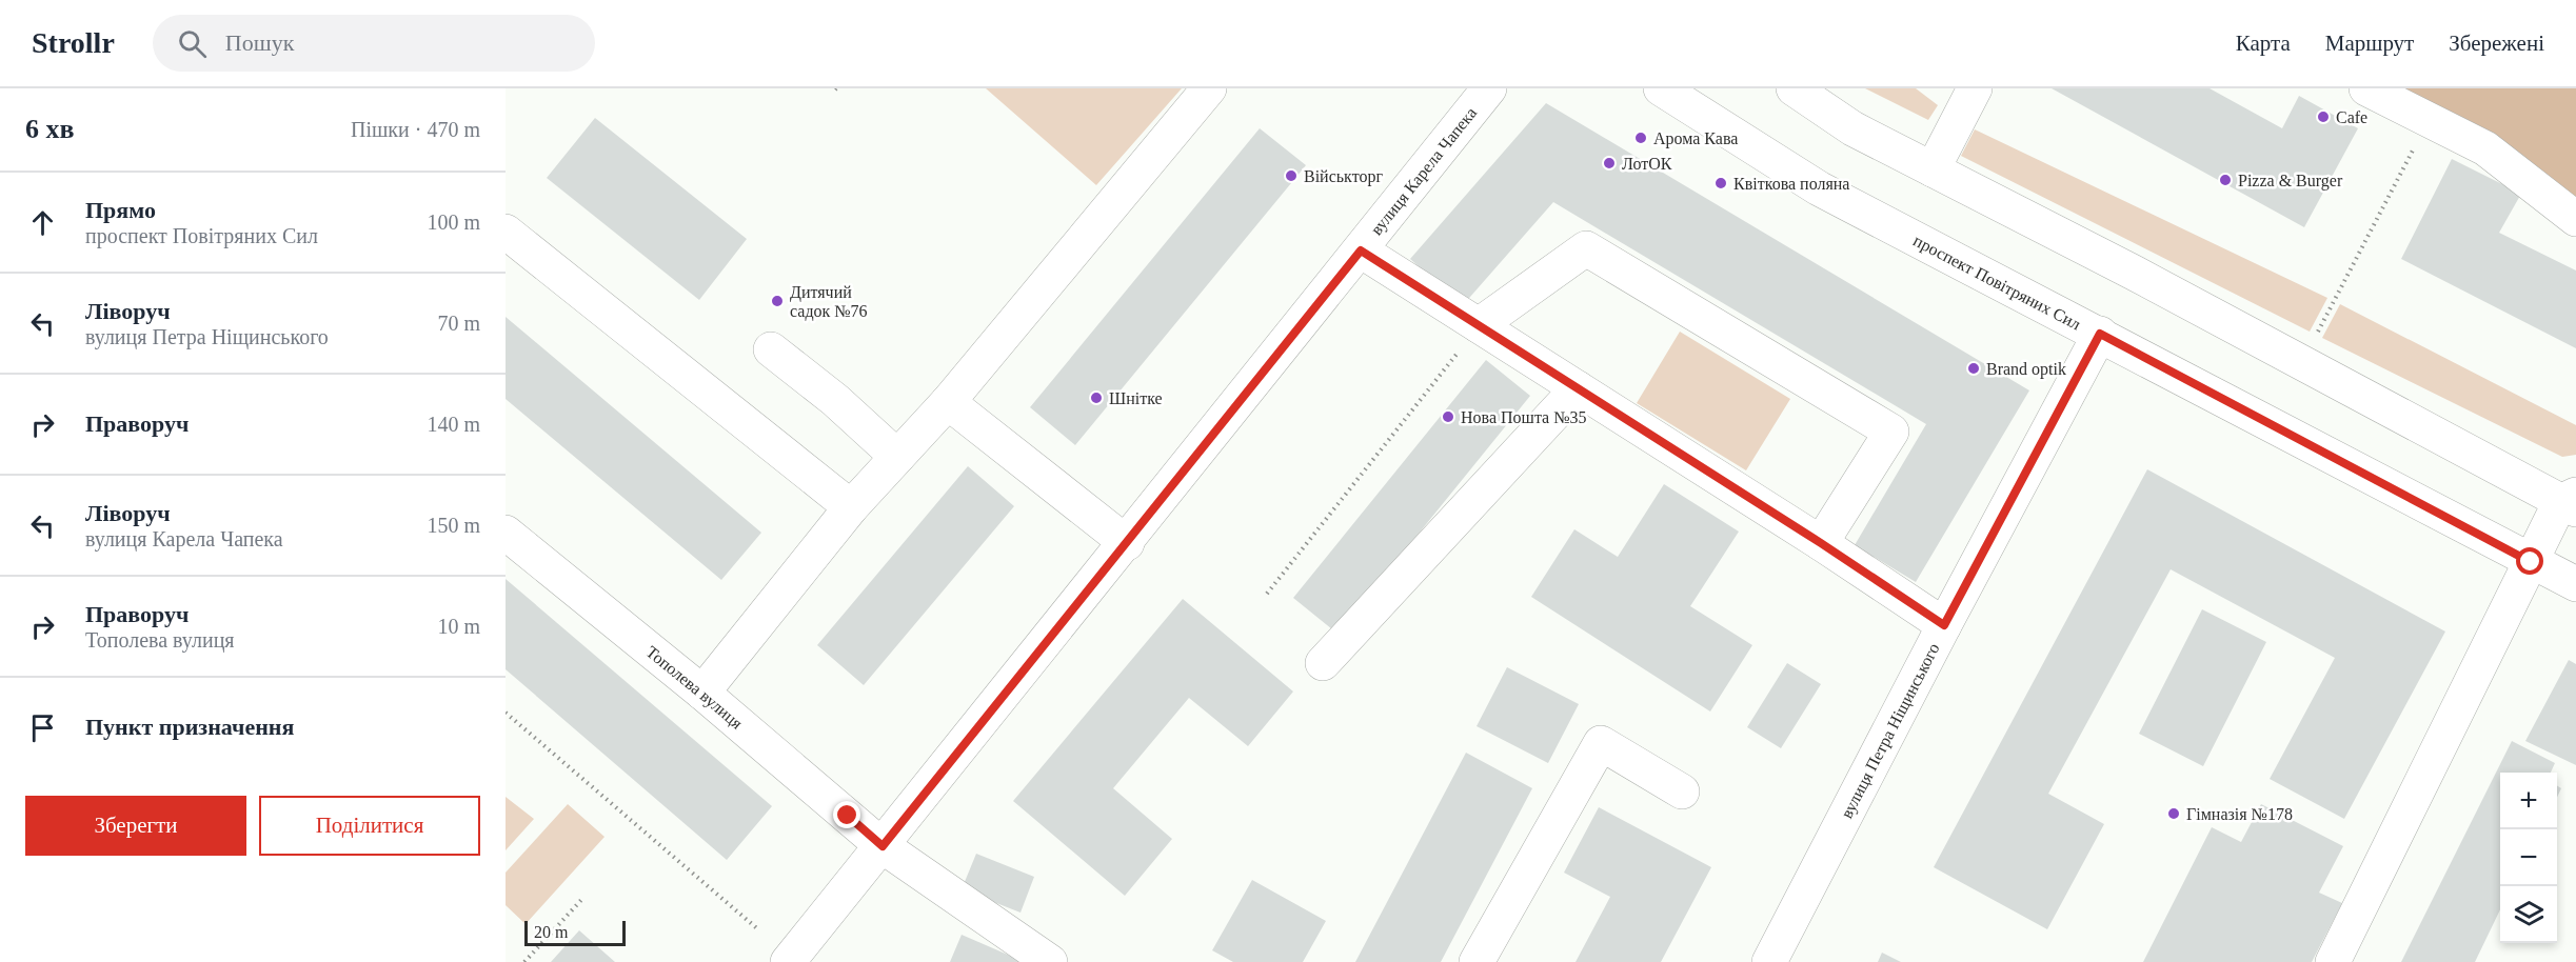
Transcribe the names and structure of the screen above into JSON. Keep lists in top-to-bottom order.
{
  "streets": {
    "street": [
      "вулиця Карела Чапека",
      "проспект Повітряних Сил",
      "Тополева вулиця",
      "вулиця Петра Ніщинського"
    ]
  },
  "crossings": [
    ["вулиця Карела Чапека", "Тополева вулиця"],
    ["проспект Повітряних Сил", "вулиця Петра Ніщинського"]
  ],
  "places": [
    "Cafe",
    "Арома Кава",
    "ЛотОК",
    "Військторг",
    "Pizza & Burger",
    "Квіткова поляна",
    "Дитячий садок №76",
    "Brand optik",
    "Шнітке",
    "Нова Пошта №35",
    "Гімназія №178"
  ],
  "scale_bar": "20 m",
  "page": {
    "header": "Strollr",
    "search": "Пошук",
    "nav": ["Карта", "Маршрут", "Збережені"],
    "heading": ["6 хв", "Пішки · 470 m"],
    "list": [
      ["Прямо", "проспект Повітряних Сил", "100 m"],
      ["Ліворуч", "вулиця Петра Ніщинського", "70 m"],
      ["Праворуч", "140 m"],
      ["Ліворуч", "вулиця Карела Чапека", "150 m"],
      ["Праворуч", "Тополева вулиця", "10 m"],
      "Пункт призначення"
    ],
    "map_buttons": ["+", "−"],
    "buttons": ["Зберегти", "Поділитися"],
    "scale": "20 m"
  }
}
